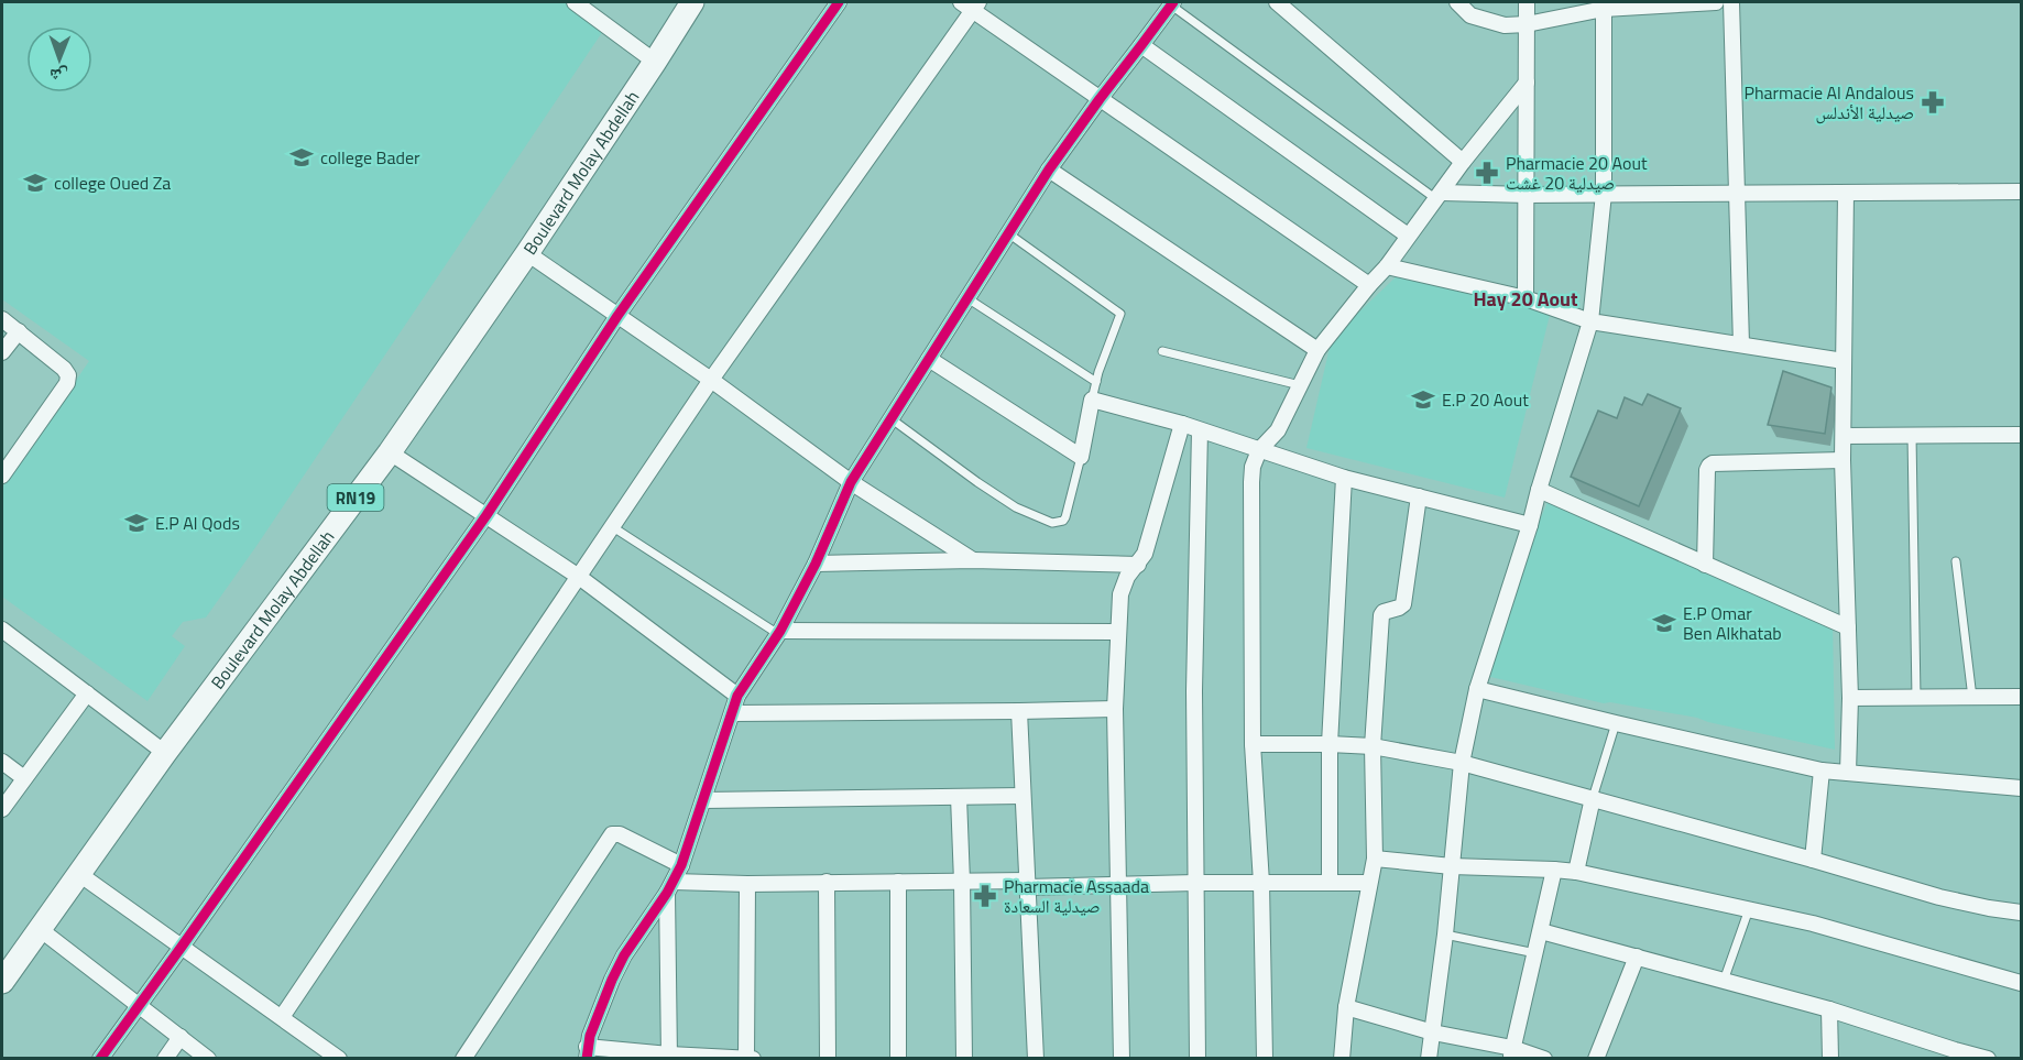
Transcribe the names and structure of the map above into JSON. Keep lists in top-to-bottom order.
{
  "streets": {
    "main road": ["Boulevard Molay Abdellah", "RN19"]
  },
  "districts": ["Hay 20 Aout"],
  "places": {
    "pharmacy": ["Pharmacie Al Andalous صيدلية الأندلس", "Pharmacie 20 Aout صيدلية 20 غشت", "Pharmacie Assaada صيدلية السعادة"],
    "school or university": [
      "college Bader",
      "college Oued Za",
      "E.P 20 Aout",
      "E.P Al Qods",
      "E.P Omar Ben Alkhatab"
    ]
  },
  "north": "bottom"
}
